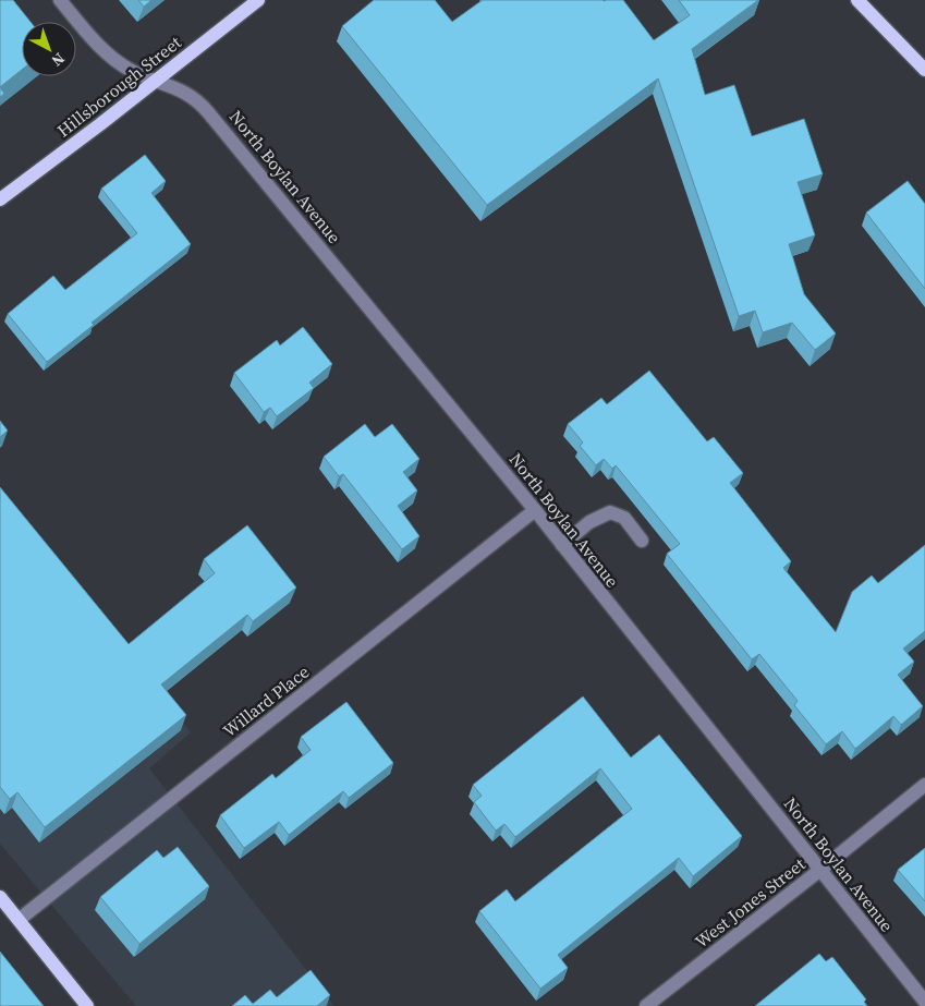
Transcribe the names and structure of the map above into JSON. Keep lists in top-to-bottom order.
{
  "streets": {
    "main road": ["Hillsborough Street"],
    "street": ["North Boylan Avenue", "Willard Place", "West Jones Street"]
  },
  "crossings": [
    ["Hillsborough Street", "North Boylan Avenue"],
    ["North Boylan Avenue", "Willard Place"],
    ["North Boylan Avenue", "West Jones Street"]
  ],
  "north": "bottom right"
}
